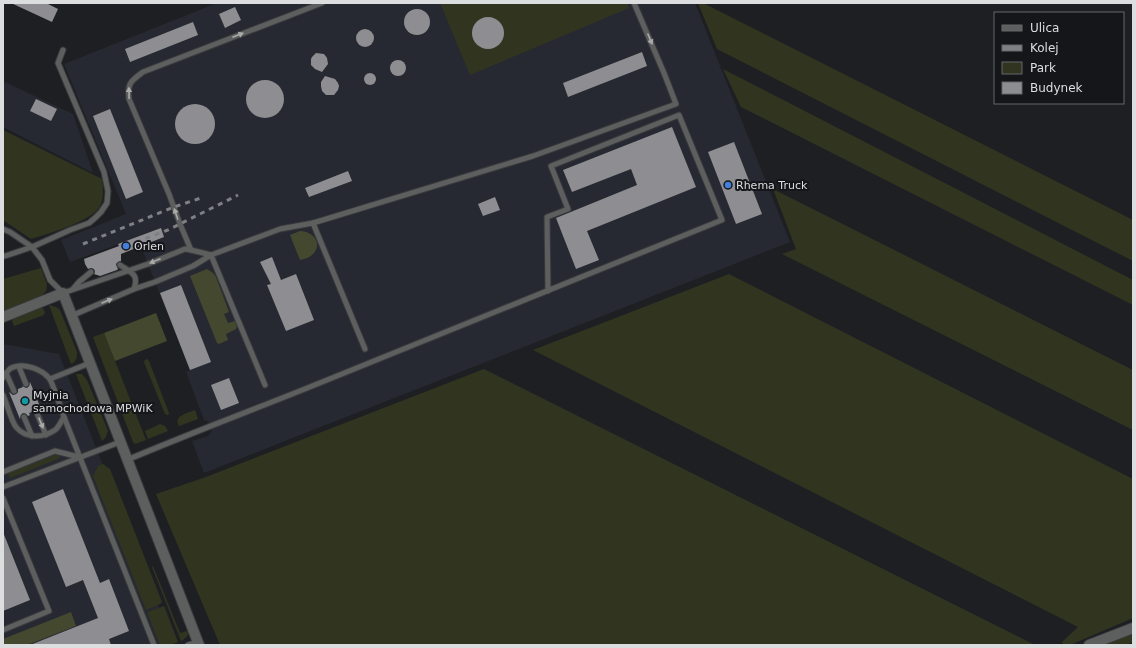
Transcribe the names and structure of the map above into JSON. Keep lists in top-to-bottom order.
{
  "places": ["Rhema Truck", "Orlen", "Myjnia samochodowa MPWiK"],
  "legend": [
    "Ulica",
    "Kolej",
    "Park",
    "Budynek"
  ]
}
